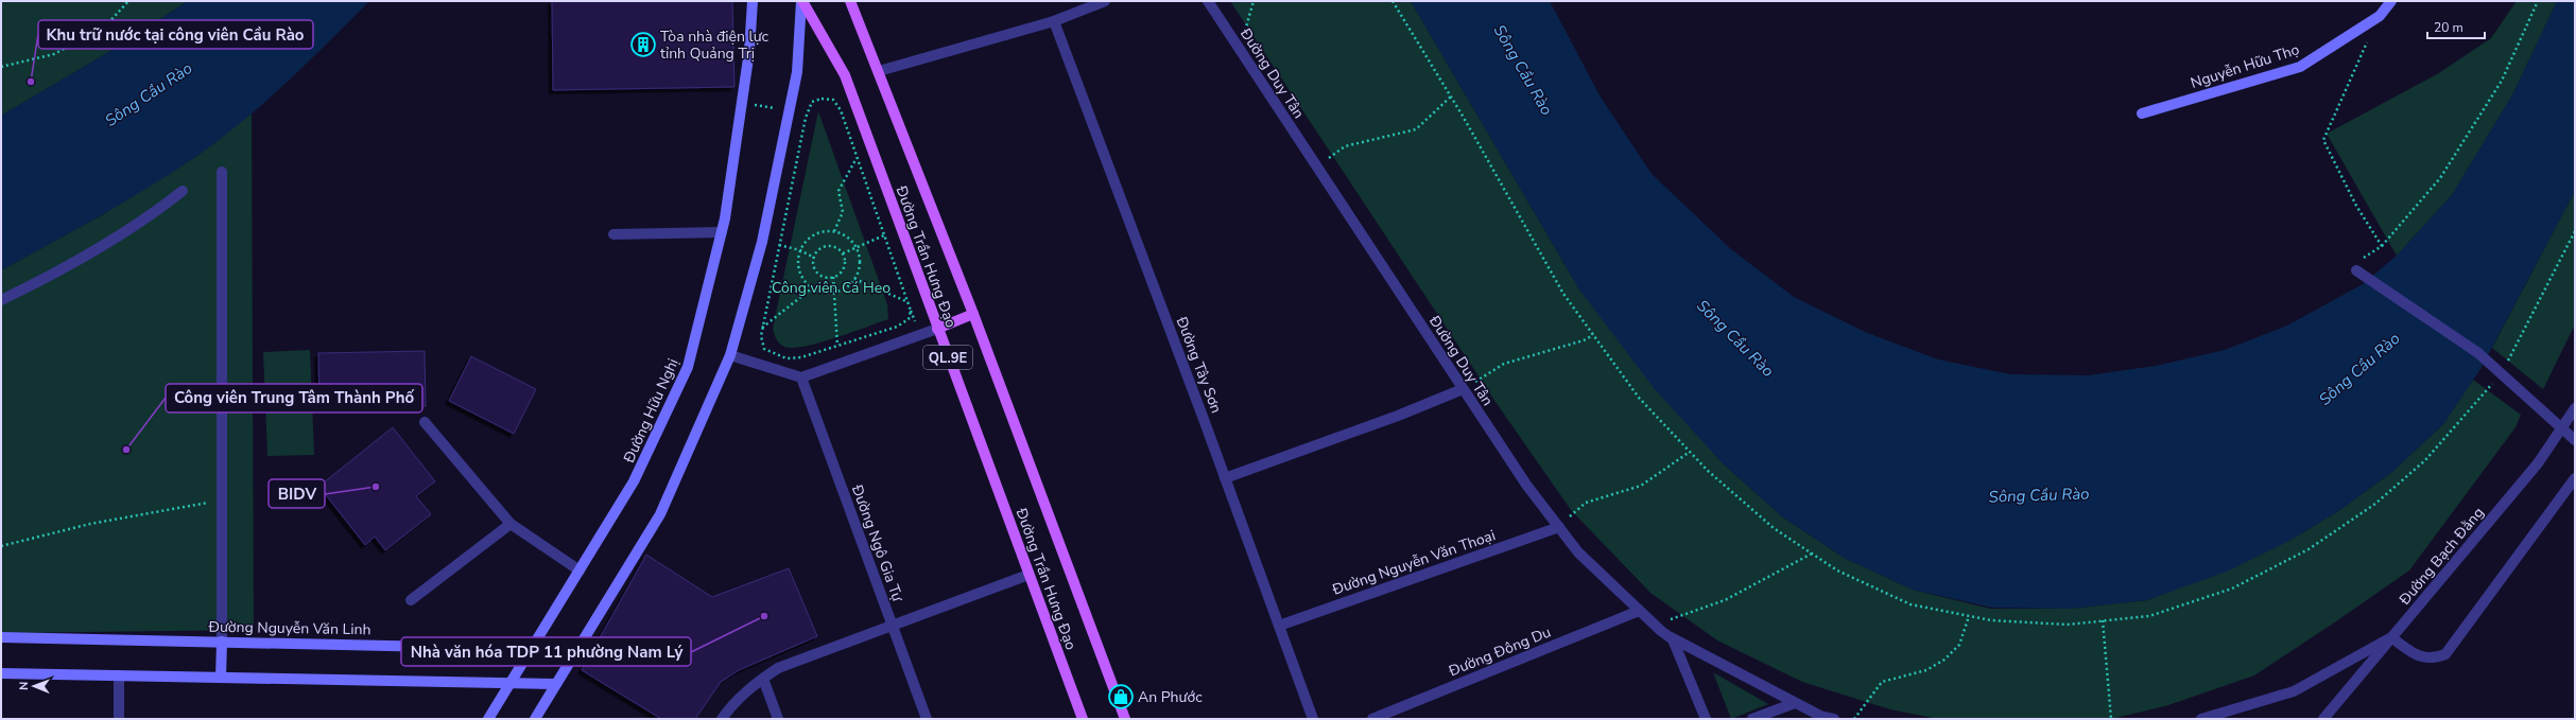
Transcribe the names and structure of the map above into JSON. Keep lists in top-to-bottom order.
{
  "streets": {
    "main road": [
      "Nguyễn Hữu Thọ",
      "Đường Trần Hưng Đạo",
      "QL.9E",
      "Đường Hữu Nghị",
      "Đường Nguyễn Văn Linh"
    ],
    "street": [
      "Đường Duy Tân",
      "Đường Tây Sơn",
      "Đường Ngô Gia Tự",
      "Đường Bạch Đằng",
      "Đường Nguyễn Văn Thoại",
      "Đường Đông Du"
    ]
  },
  "crossings": [
    ["Đường Duy Tân", "Đường Nguyễn Văn Thoại"],
    ["Đường Duy Tân", "Đường Đông Du"],
    ["Đường Tây Sơn", "Đường Nguyễn Văn Thoại"],
    ["Đường Hữu Nghị", "Đường Nguyễn Văn Linh"]
  ],
  "water": ["Sông Cầu Rào"],
  "parks": ["Công viên Cá Heo"],
  "places": {
    "building": ["Tòa nhà điện lực tỉnh Quảng Trị"],
    "other": [
      "Khu trữ nước tại công viên Cầu Rào",
      "Công viên Trung Tâm Thành Phố",
      "BIDV",
      "Nhà văn hóa TDP 11 phường Nam Lý"
    ],
    "shop": ["An Phước"]
  },
  "scale_bar": "20 m",
  "north": "left"
}
